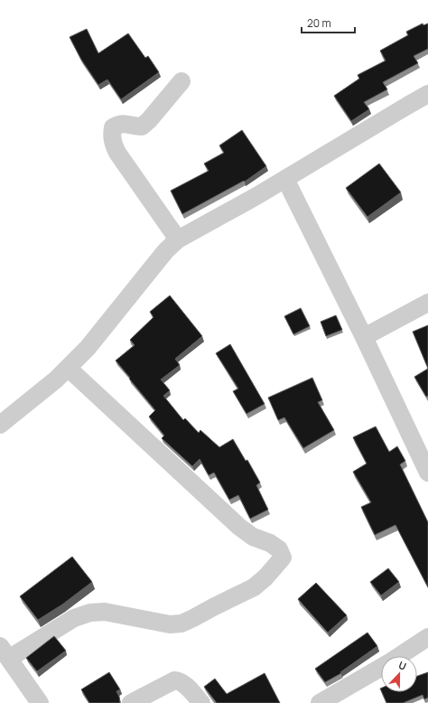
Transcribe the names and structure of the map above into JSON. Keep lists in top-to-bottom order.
{
  "scale_bar": "20 m",
  "north": "top"
}
